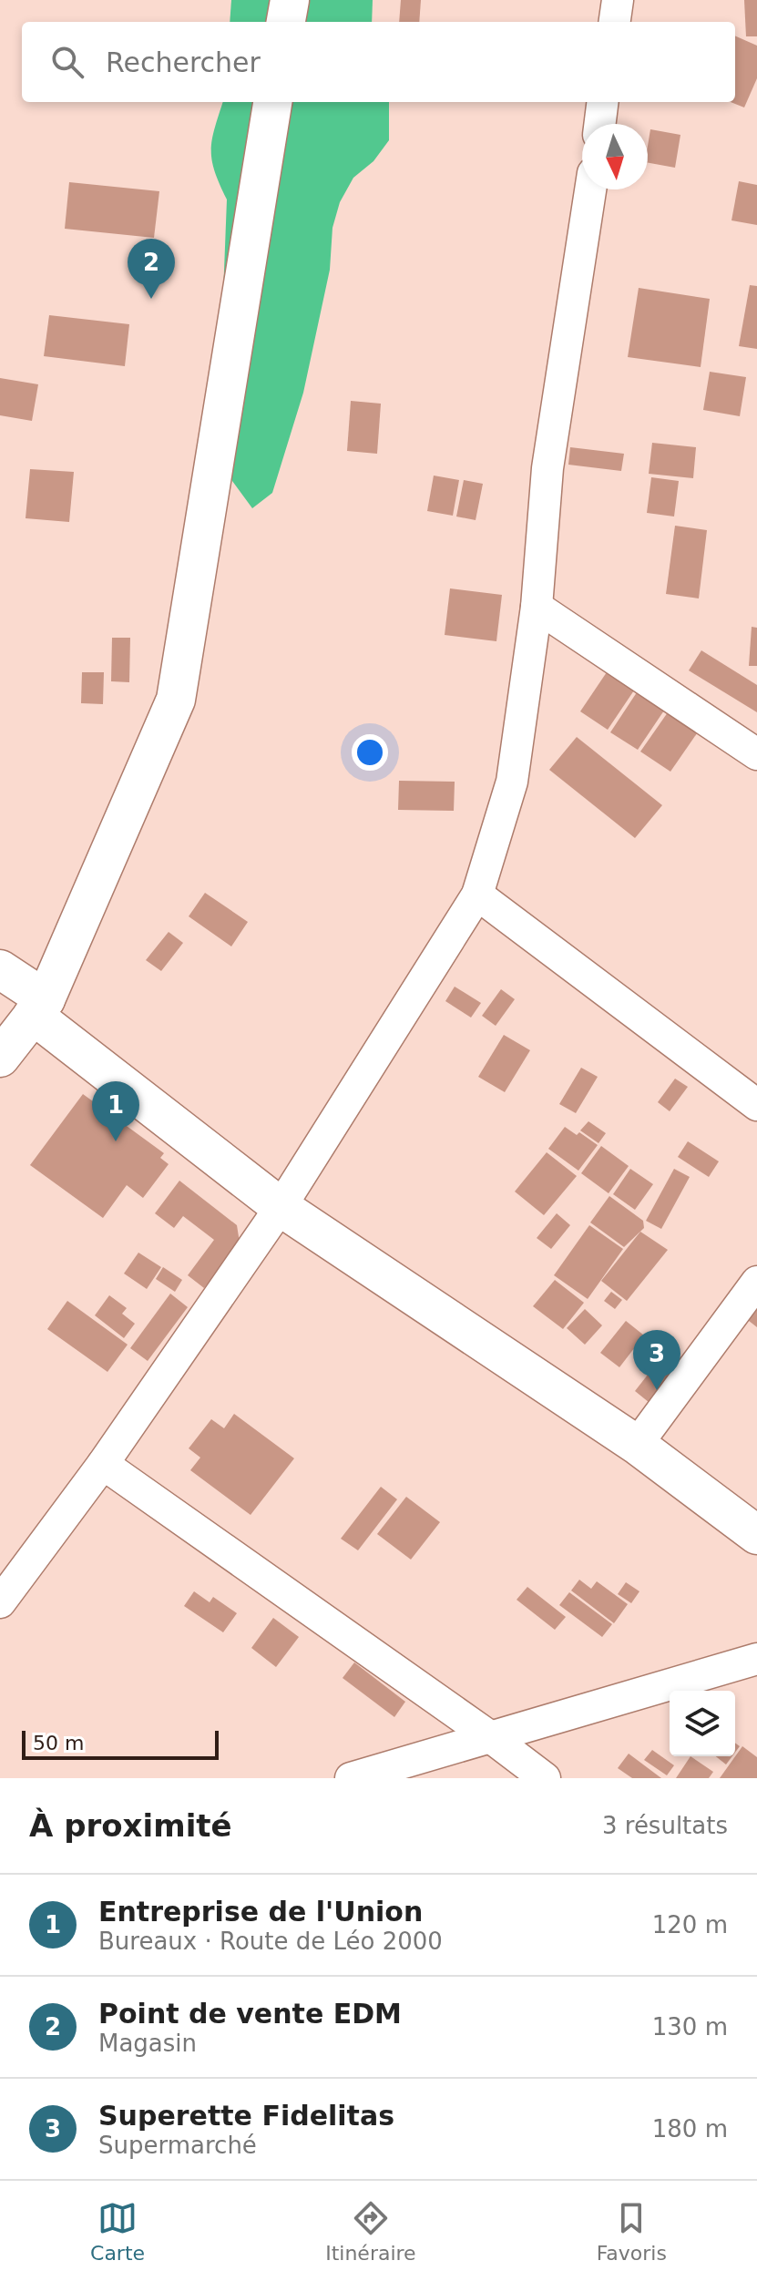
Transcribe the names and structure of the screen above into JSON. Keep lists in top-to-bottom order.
{
  "scale_bar": "50 m",
  "north": "bottom",
  "page": {
    "search": "Rechercher",
    "pins": ["2", "1", "3"],
    "scale": "50 m",
    "heading": ["À proximité", "3 résultats"],
    "list": [
      {
        "mark": "1",
        "name": "Entreprise de l'Union",
        "note": "Bureaux · Route de Léo 2000",
        "value": "120 m"
      },
      {
        "mark": "2",
        "name": "Point de vente EDM",
        "note": "Magasin",
        "value": "130 m"
      },
      {
        "mark": "3",
        "name": "Superette Fidelitas",
        "note": "Supermarché",
        "value": "180 m"
      }
    ],
    "nav": ["Carte", "Itinéraire", "Favoris"]
  }
}
